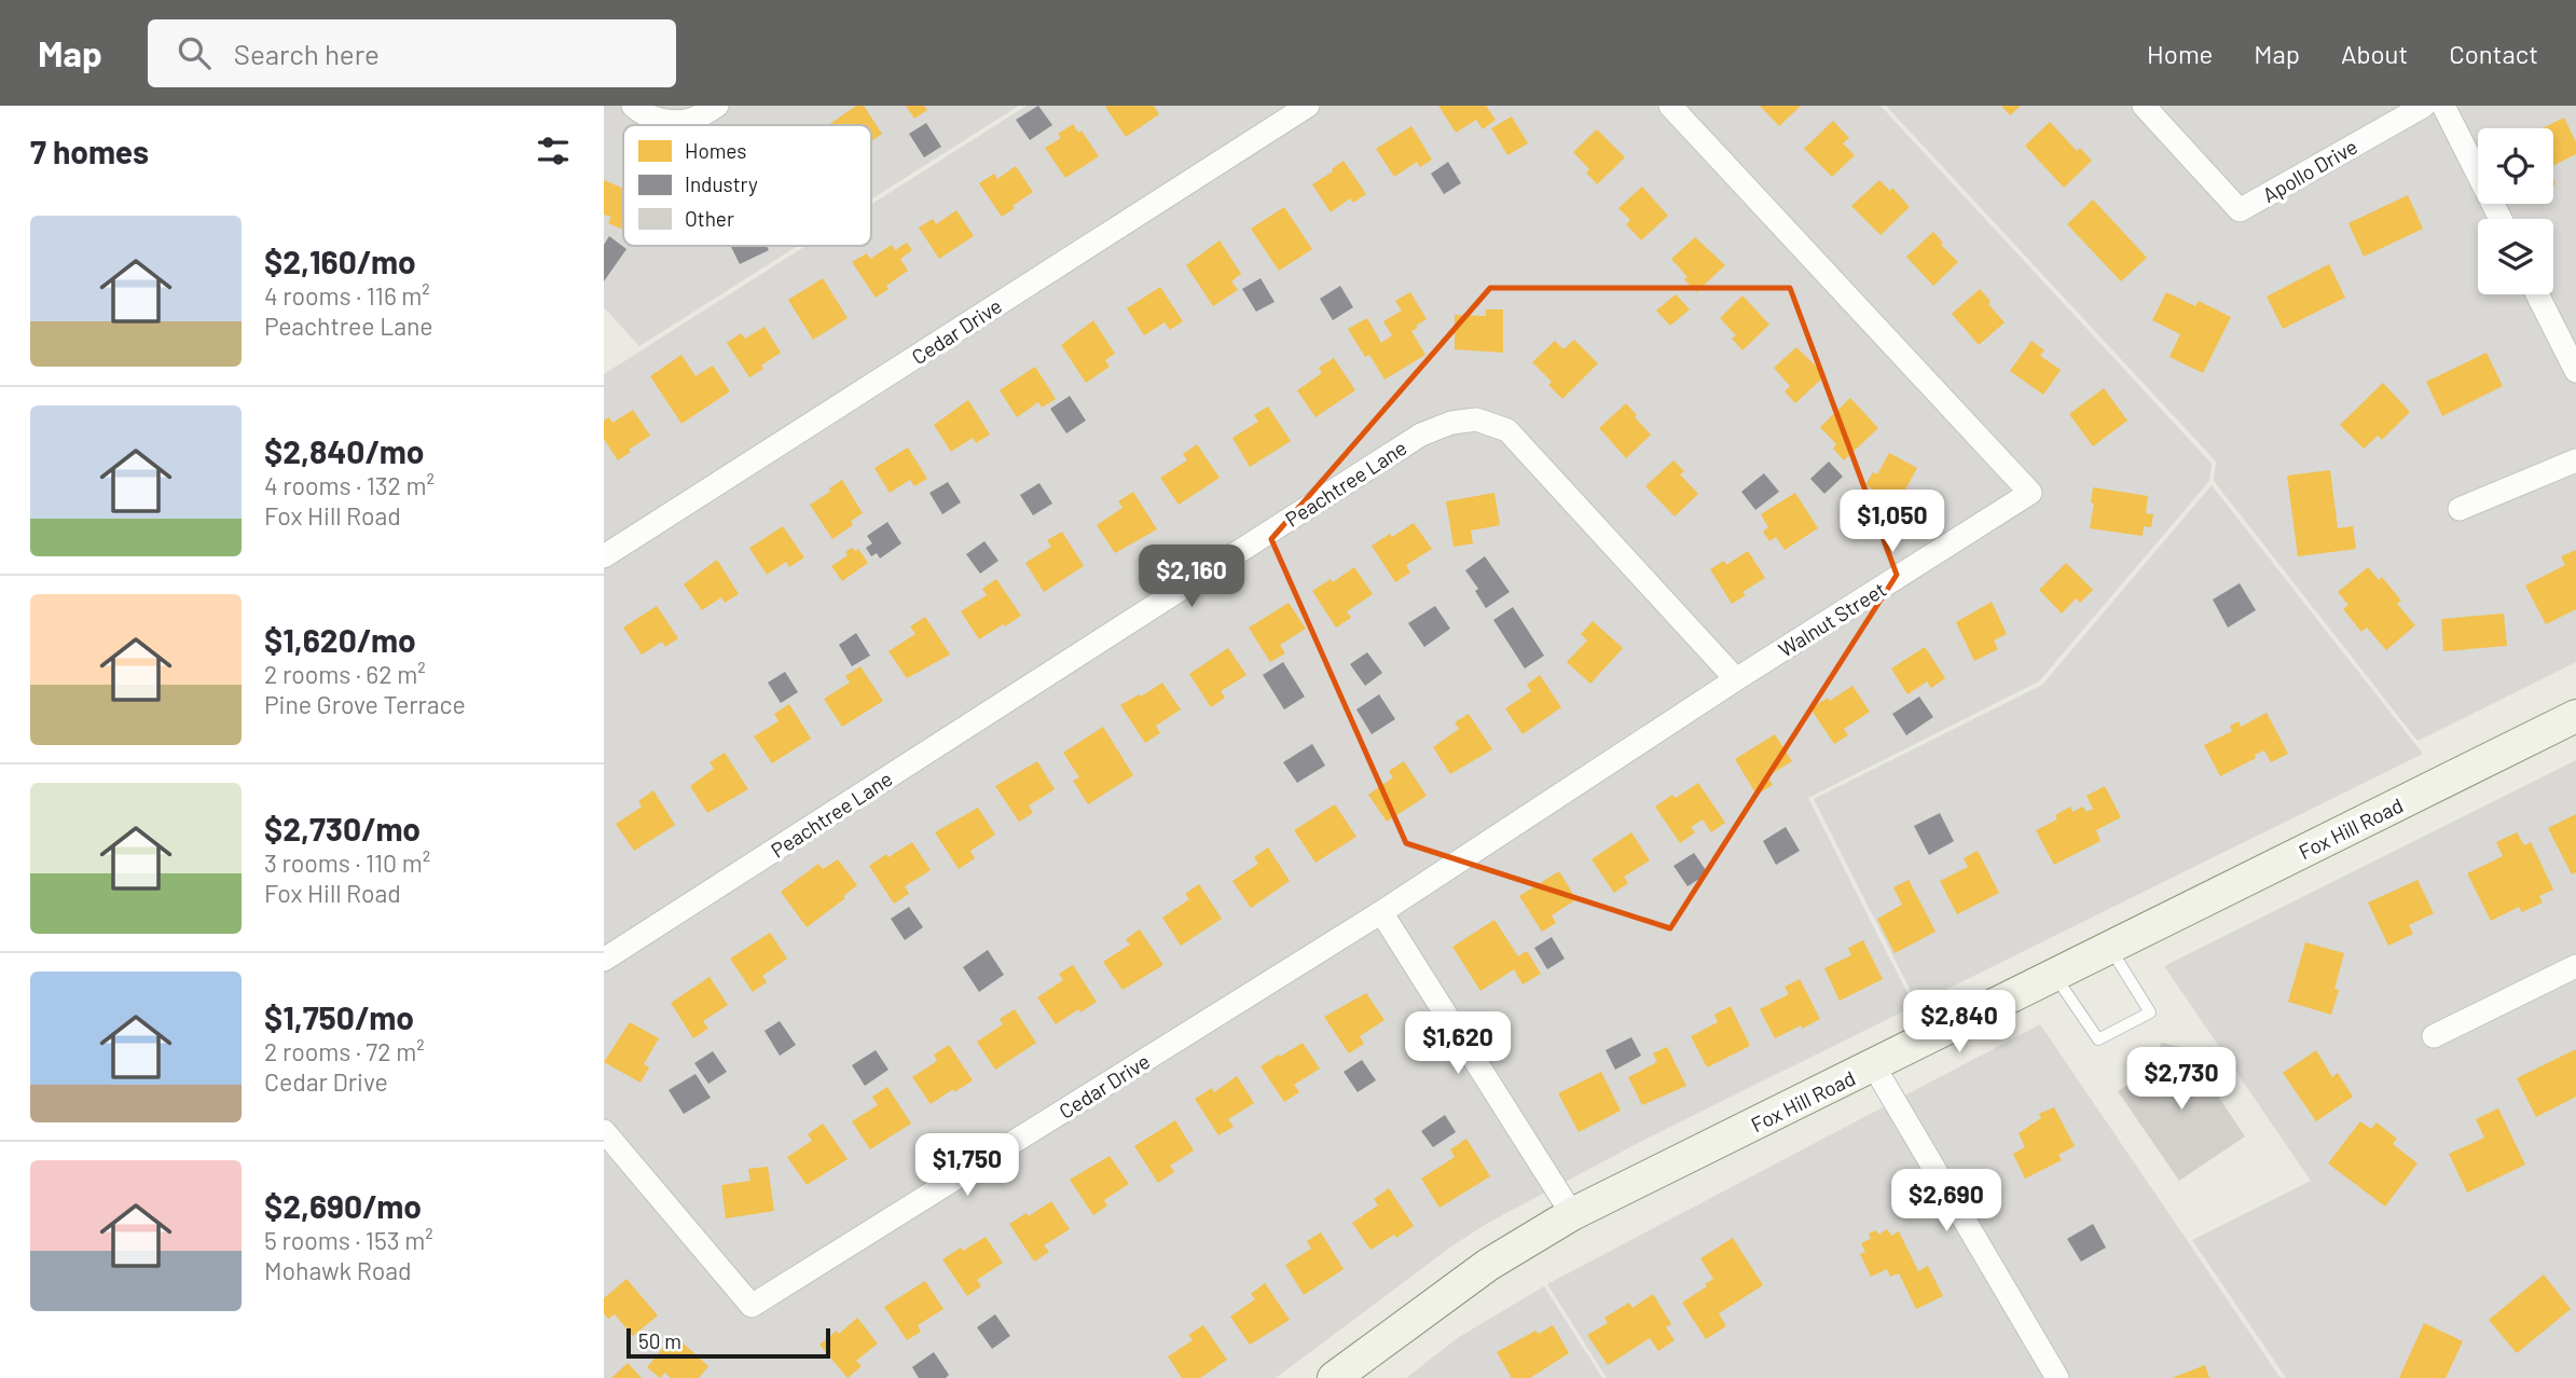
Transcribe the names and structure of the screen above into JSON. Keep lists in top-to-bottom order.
{
  "streets": {
    "main road": ["Fox Hill Road"],
    "street": [
      "Apollo Drive",
      "Cedar Drive",
      "Peachtree Lane",
      "Walnut Street"
    ]
  },
  "crossings": [
    ["Cedar Drive", "Walnut Street"],
    ["Peachtree Lane", "Walnut Street"]
  ],
  "legend": ["Homes", "Industry", "Other"],
  "scale_bar": "50 m",
  "page": {
    "header": "Map",
    "search": "Search here",
    "nav": [
      "Home",
      "Map",
      "About",
      "Contact"
    ],
    "heading": "7 homes",
    "list": [
      {
        "name": "$2,160/mo",
        "note": "4 rooms · 116 m² · Peachtree Lane"
      },
      {
        "name": "$2,840/mo",
        "note": "4 rooms · 132 m² · Fox Hill Road"
      },
      {
        "name": "$1,620/mo",
        "note": "2 rooms · 62 m² · Pine Grove Terrace"
      },
      {
        "name": "$2,730/mo",
        "note": "3 rooms · 110 m² · Fox Hill Road"
      },
      {
        "name": "$1,750/mo",
        "note": "2 rooms · 72 m² · Cedar Drive"
      },
      {
        "name": "$2,690/mo",
        "note": "5 rooms · 153 m² · Mohawk Road"
      }
    ],
    "price": [
      "$1,050",
      "$2,160",
      "$2,840",
      "$1,620",
      "$2,730",
      "$1,750",
      "$2,690"
    ],
    "scale": "50 m"
  }
}
